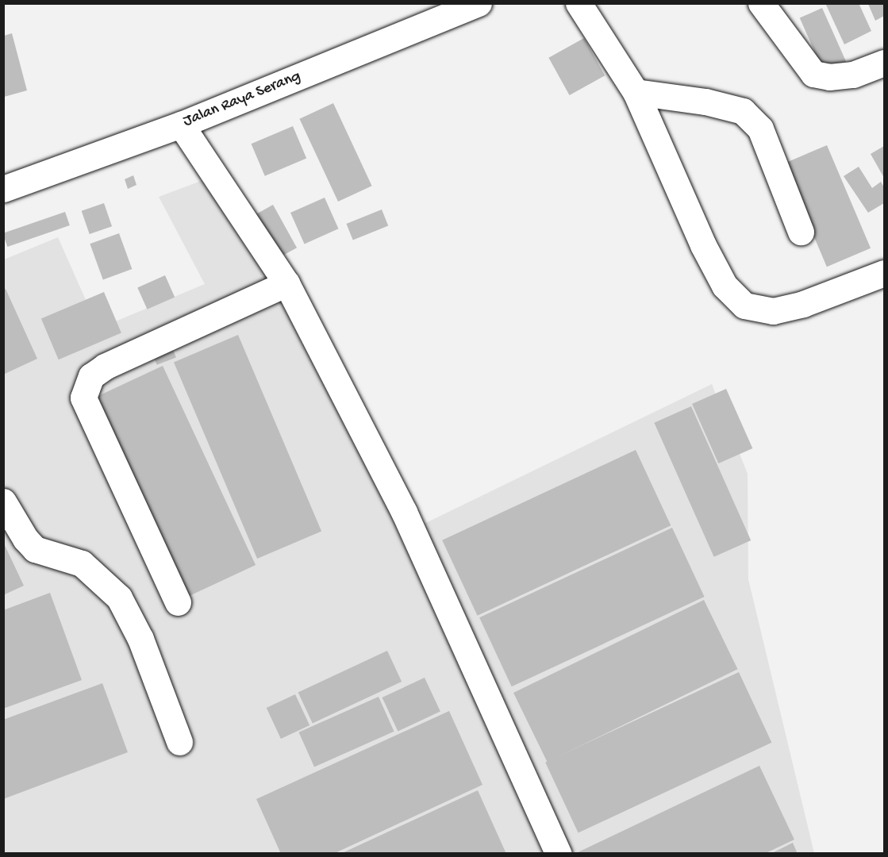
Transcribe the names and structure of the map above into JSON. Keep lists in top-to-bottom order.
{
  "streets": {
    "main road": ["Jalan Raya Serang"]
  }
}
